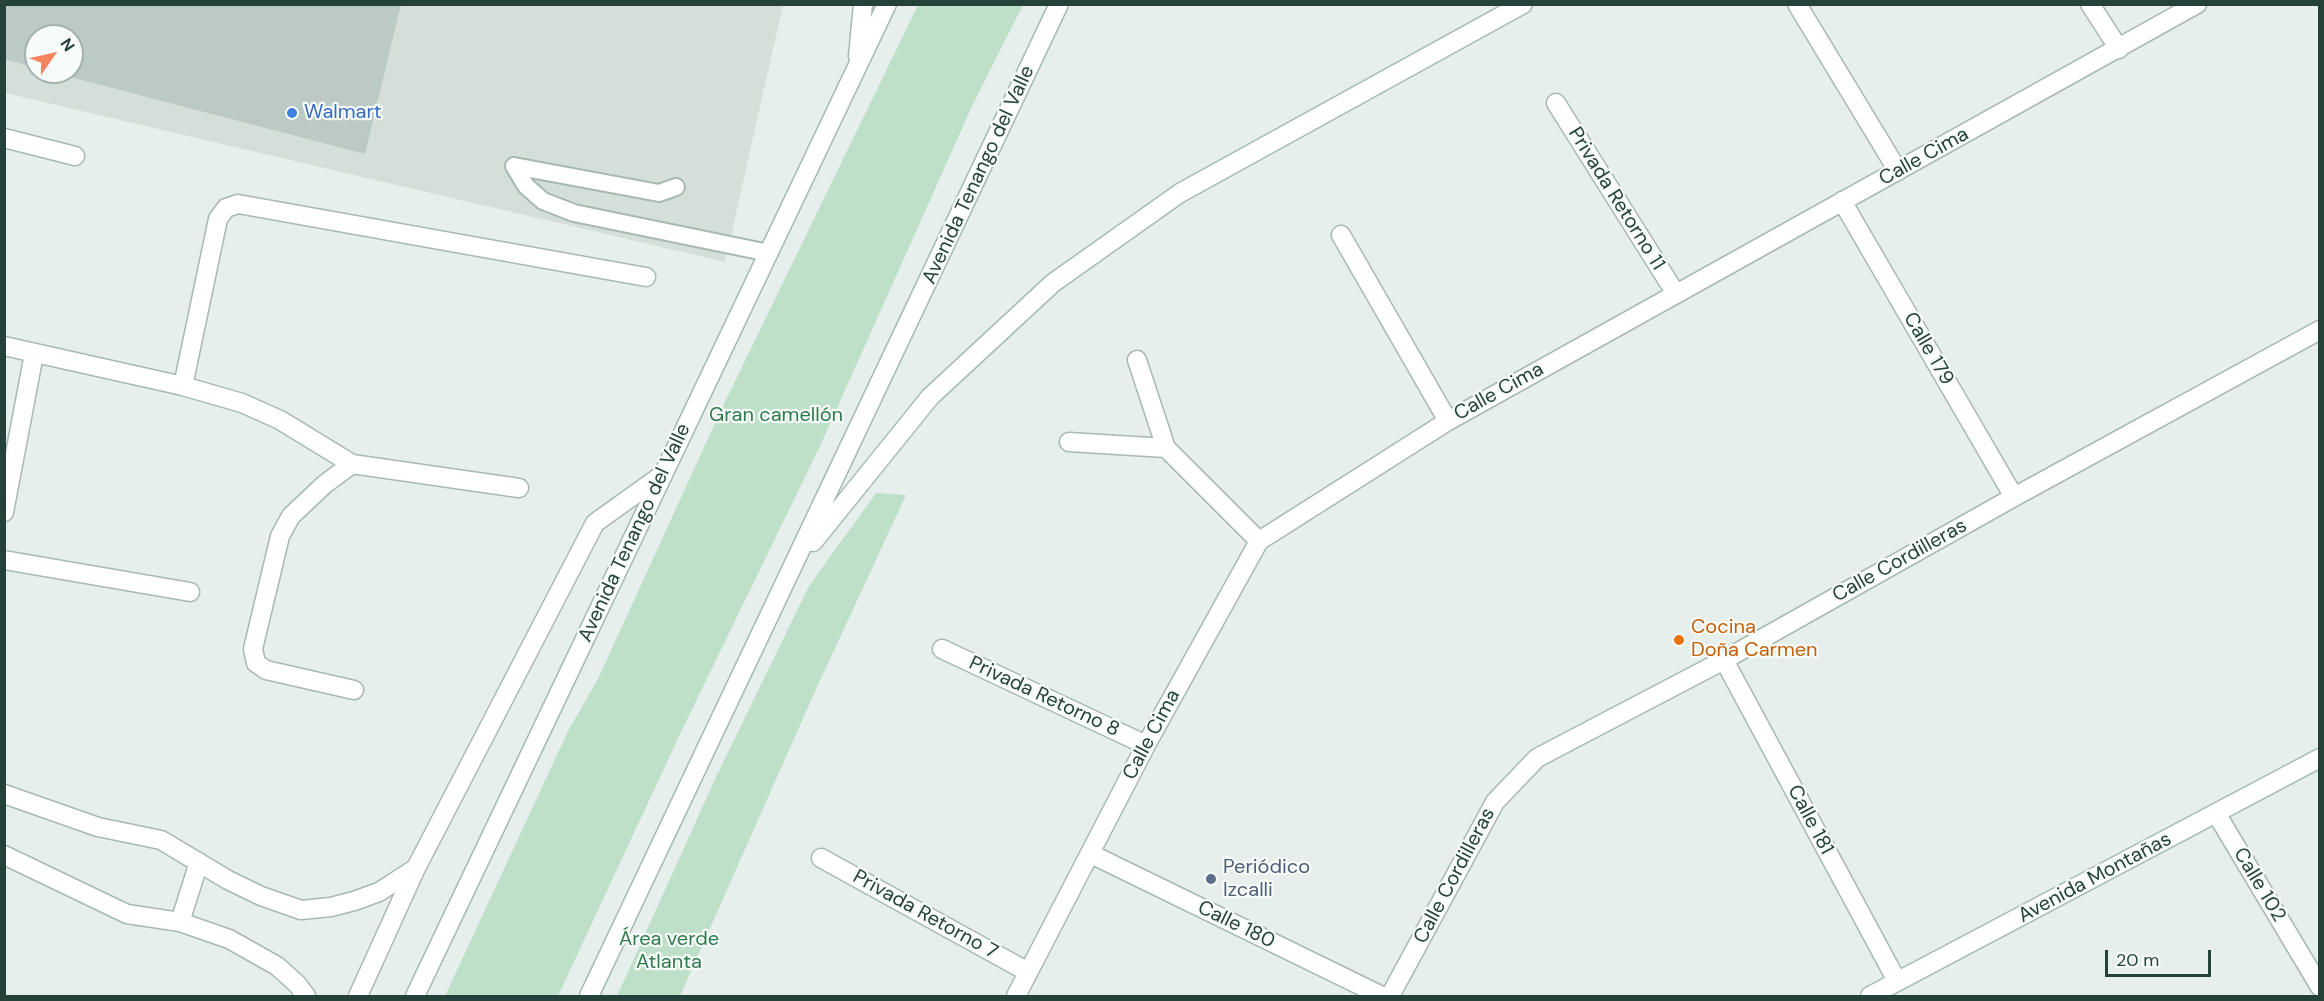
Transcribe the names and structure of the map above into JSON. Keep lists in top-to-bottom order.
{
  "streets": {
    "street": [
      "Calle Cima",
      "Avenida Tenango del Valle",
      "Privada Retorno 11",
      "Calle 179",
      "Calle Cordilleras",
      "Privada Retorno 8",
      "Calle 181",
      "Avenida Montañas",
      "Calle 102",
      "Privada Retorno 7",
      "Calle 180"
    ]
  },
  "crossings": [
    ["Calle Cima", "Privada Retorno 11"],
    ["Calle Cima", "Calle 179"],
    ["Calle Cima", "Privada Retorno 8"],
    ["Calle Cima", "Privada Retorno 7"],
    ["Calle Cima", "Calle 180"],
    ["Calle 179", "Calle Cordilleras"],
    ["Calle Cordilleras", "Calle 181"],
    ["Calle 181", "Avenida Montañas"],
    ["Avenida Montañas", "Calle 102"]
  ],
  "parks": ["Gran camellón", "Área verde Atlanta"],
  "places": ["Walmart", "Cocina Doña Carmen", "Periódico Izcalli"],
  "scale_bar": "20 m",
  "north": "top right"
}
